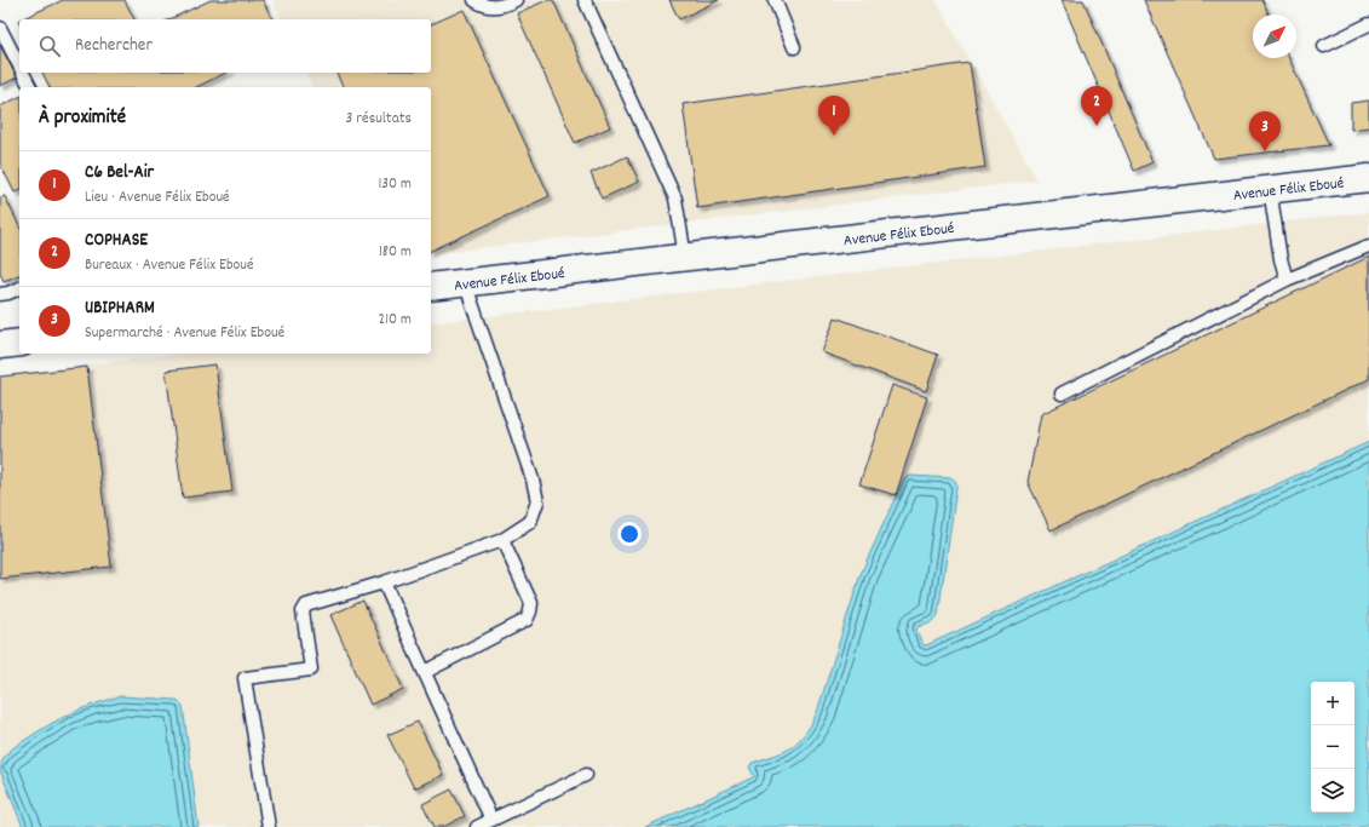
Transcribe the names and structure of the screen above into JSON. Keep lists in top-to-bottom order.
{
  "streets": {
    "street": ["Avenue Félix Eboué"]
  },
  "north": "top right",
  "page": {
    "search": "Rechercher",
    "pins": ["2", "1", "3"],
    "heading": ["À proximité", "3 résultats"],
    "list": [
      {
        "mark": "1",
        "name": "C6 Bel-Air",
        "note": "Lieu · Avenue Félix Eboué",
        "value": "130 m"
      },
      {
        "mark": "2",
        "name": "COPHASE",
        "note": "Bureaux · Avenue Félix Eboué",
        "value": "180 m"
      },
      {
        "mark": "3",
        "name": "UBIPHARM",
        "note": "Supermarché · Avenue Félix Eboué",
        "value": "210 m"
      }
    ],
    "map_buttons": ["+", "−"]
  }
}
